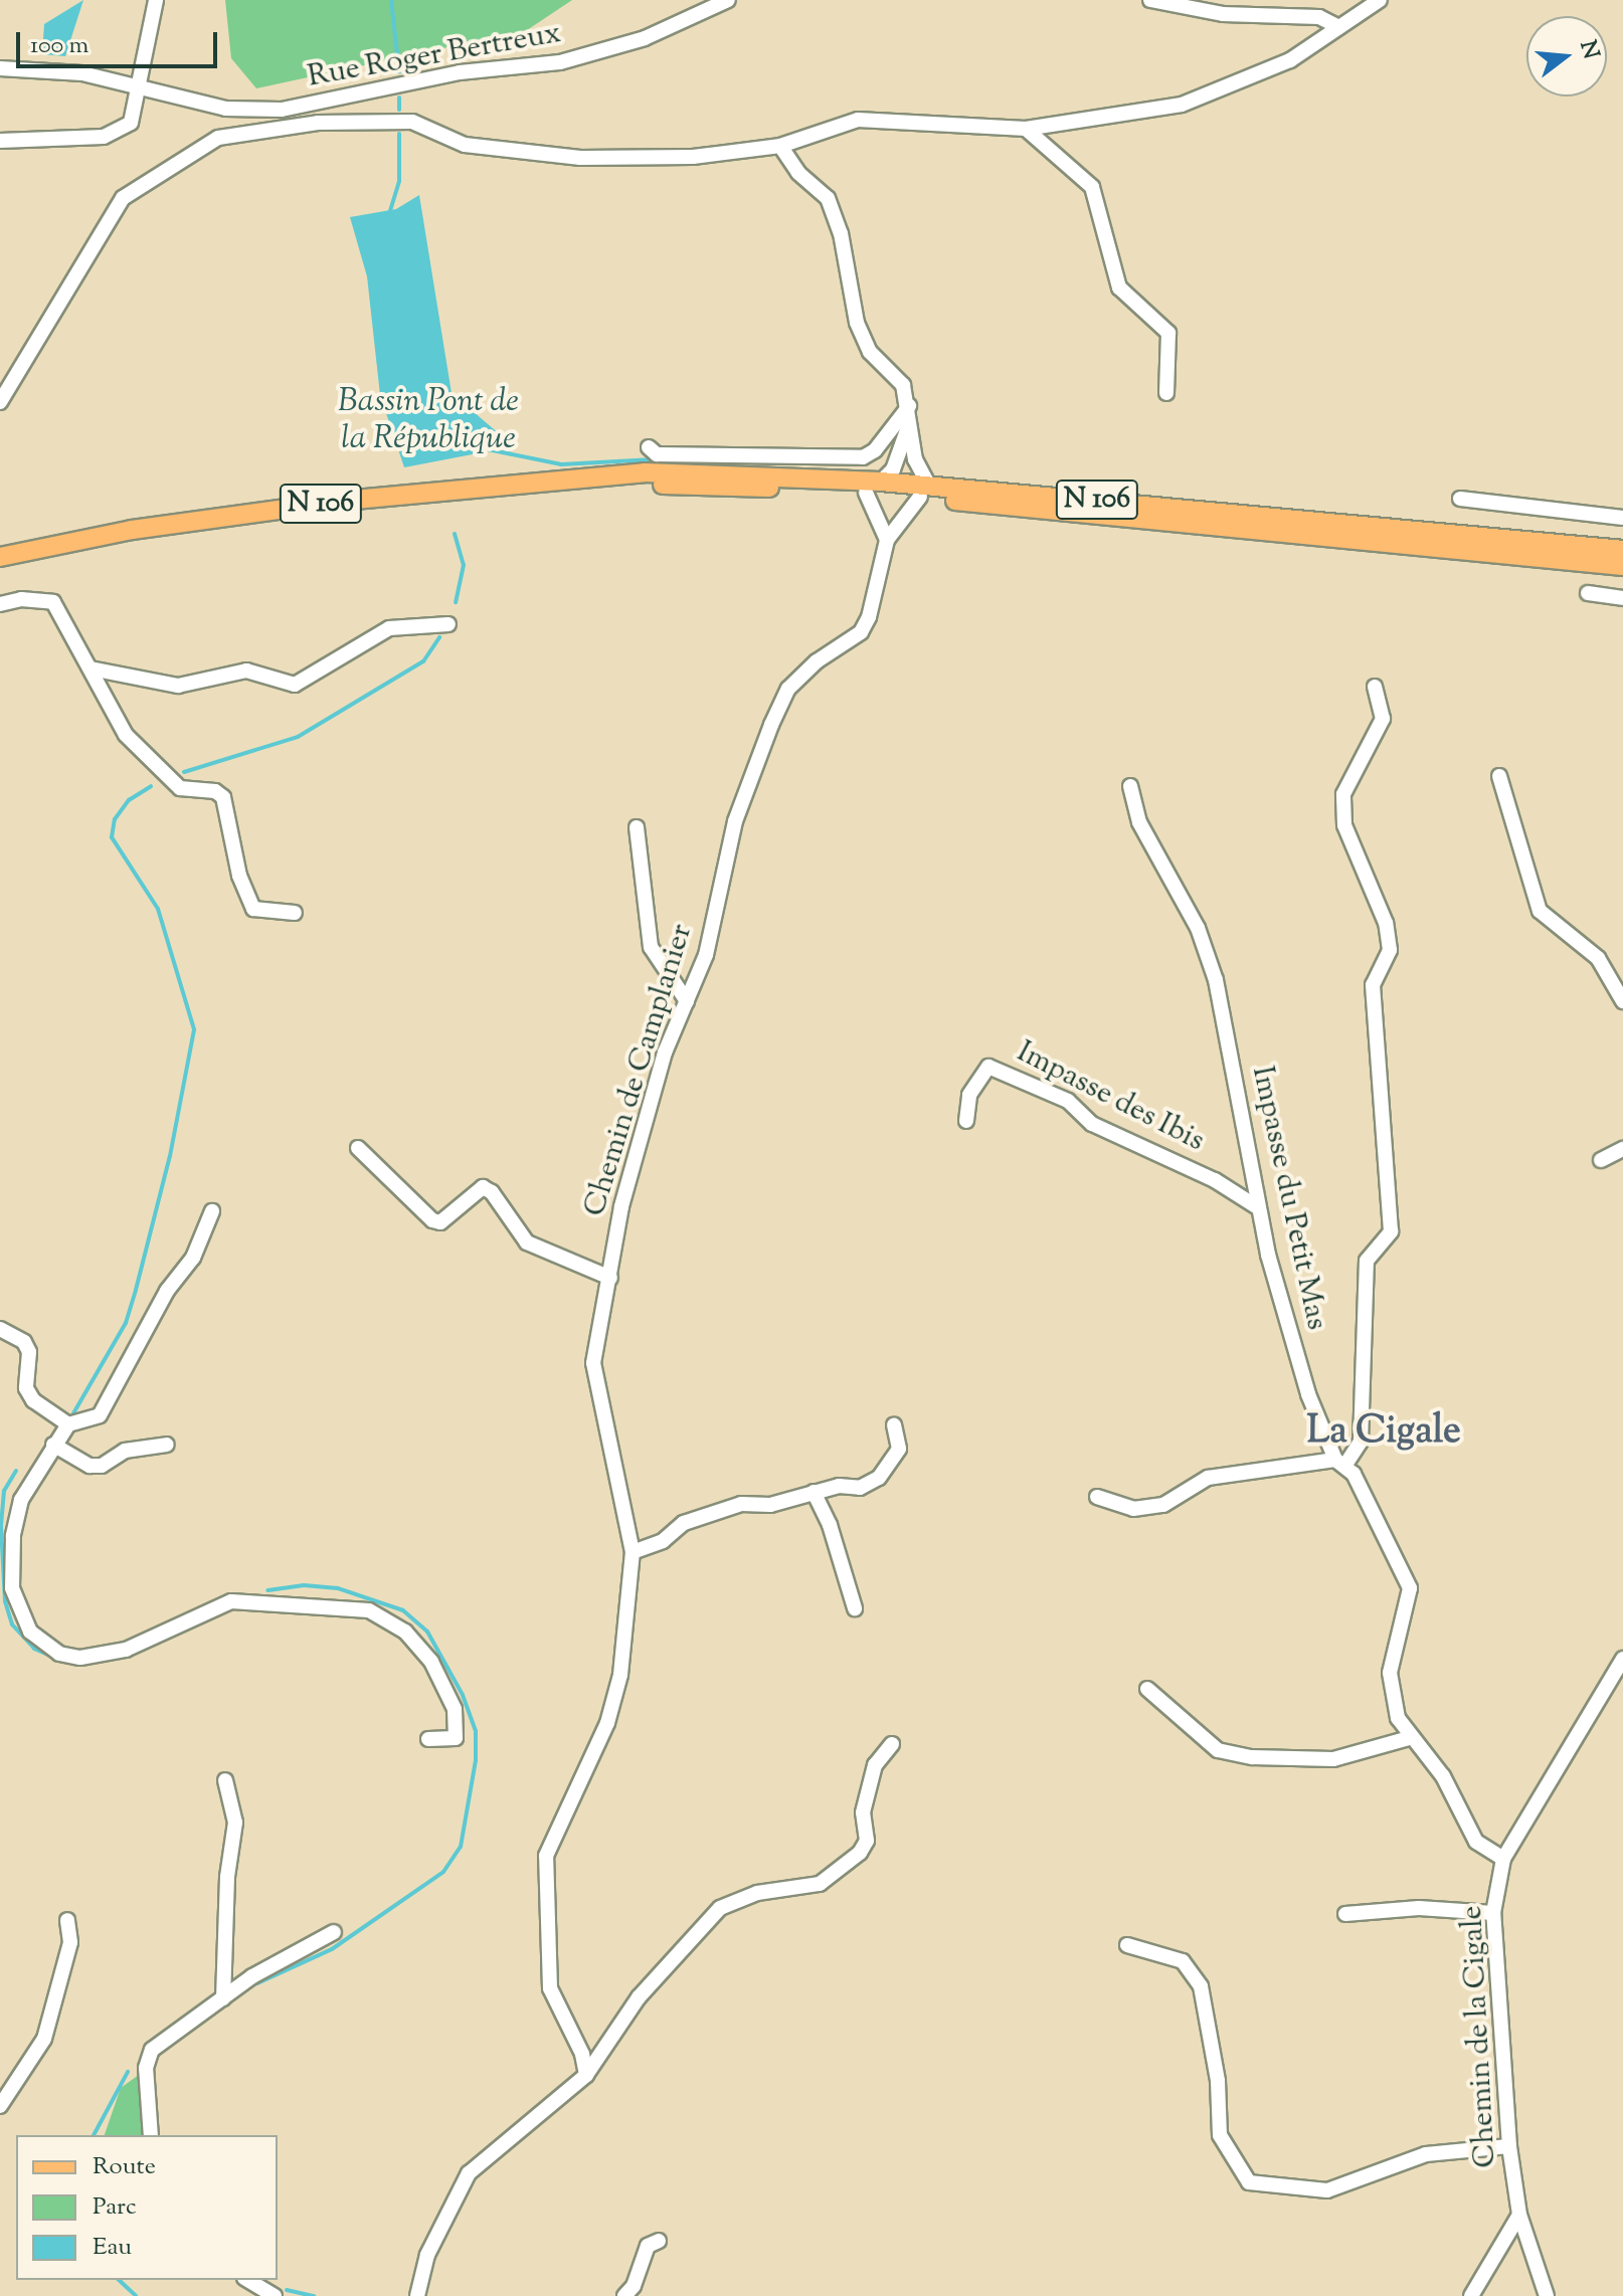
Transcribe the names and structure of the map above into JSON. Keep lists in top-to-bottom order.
{
  "streets": {
    "main road": ["N 106"],
    "street": [
      "Rue Roger Bertreux",
      "Chemin de Camplanier",
      "Impasse des Ibis",
      "Impasse du Petit Mas",
      "Chemin de la Cigale"
    ]
  },
  "crossings": [
    ["N 106", "Chemin de Camplanier"],
    ["Impasse des Ibis", "Impasse du Petit Mas"],
    ["Impasse du Petit Mas", "Chemin de la Cigale"]
  ],
  "districts": ["La Cigale"],
  "water": ["Bassin Pont de la République"],
  "legend": ["Route", "Parc", "Eau"],
  "scale_bar": "100 m",
  "north": "right"
}
